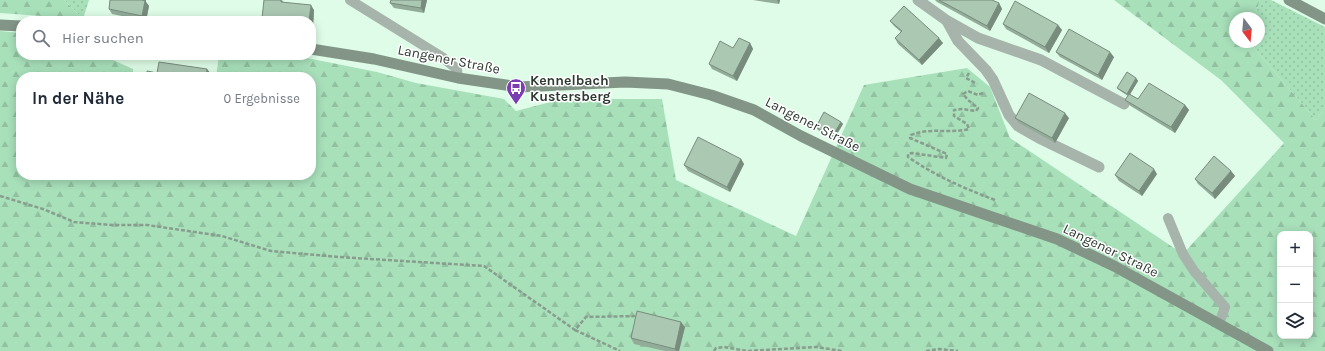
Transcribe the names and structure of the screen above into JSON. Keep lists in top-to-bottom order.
{
  "streets": {
    "main road": ["Langener Straße"]
  },
  "places": {
    "bus stop": ["Kennelbach Kustersberg"]
  },
  "north": "bottom",
  "page": {
    "search": "Hier suchen",
    "heading": ["In der Nähe", "0 Ergebnisse"],
    "map_buttons": ["+", "−"]
  }
}
